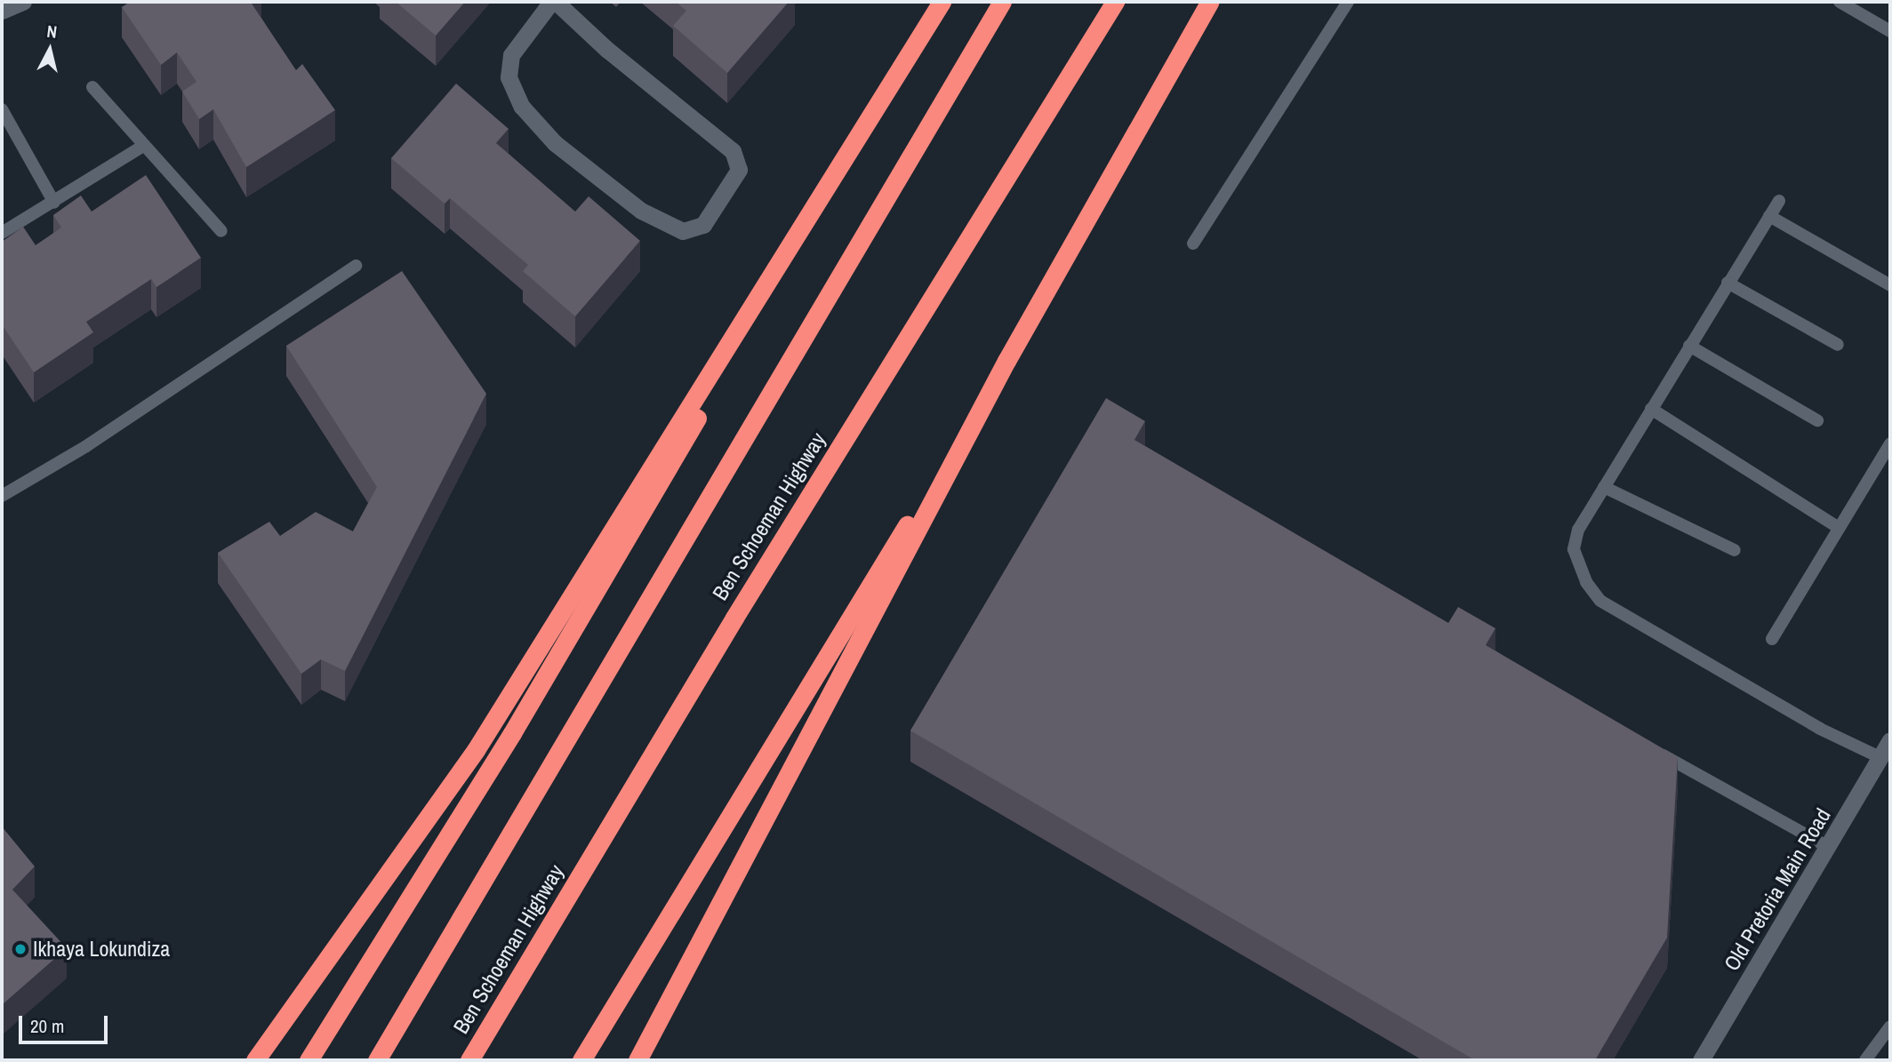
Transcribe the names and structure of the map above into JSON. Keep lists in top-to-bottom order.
{
  "streets": {
    "highway": ["Ben Schoeman Highway"],
    "street": ["Old Pretoria Main Road"]
  },
  "places": ["Ikhaya Lokundiza"],
  "scale_bar": "20 m",
  "north": "top"
}
